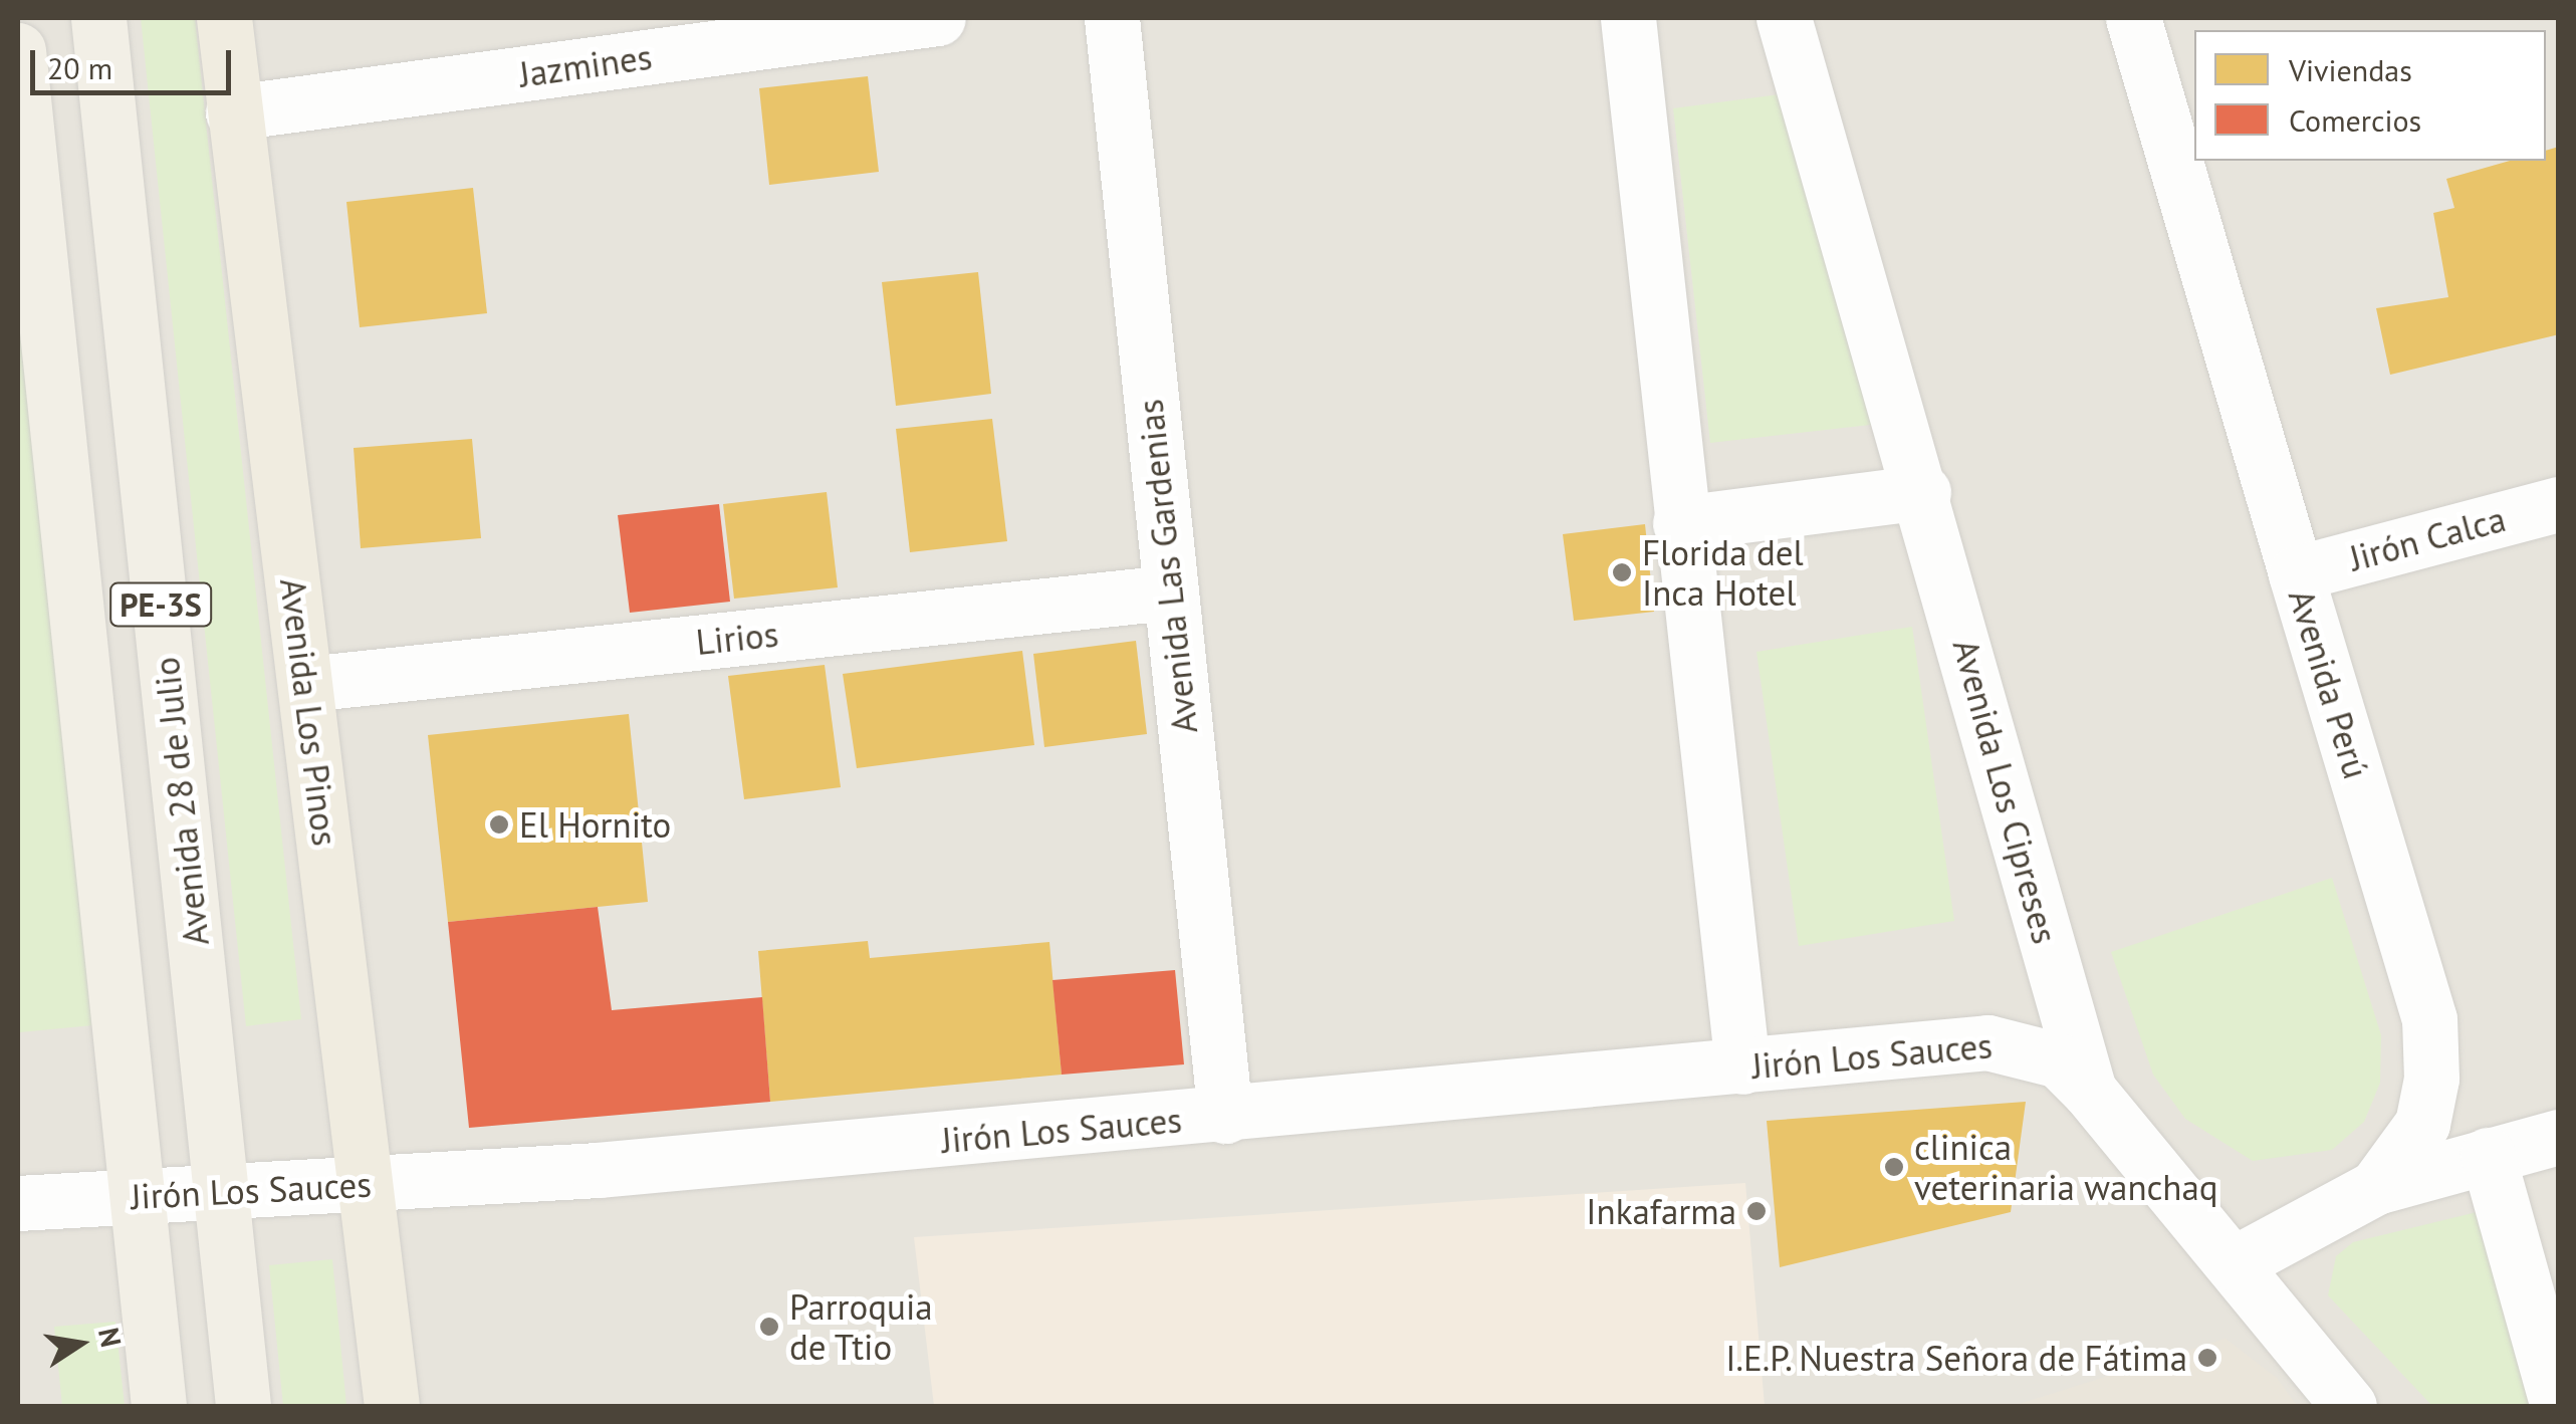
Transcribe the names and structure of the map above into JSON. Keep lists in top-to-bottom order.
{
  "streets": {
    "highway": ["Avenida Los Pinos"],
    "main road": ["PE-3S", "Avenida 28 de Julio"],
    "street": [
      "Jazmines",
      "Jirón Calca",
      "Avenida Las Gardenias",
      "Lirios",
      "Avenida Perú",
      "Avenida Los Cipreses",
      "Jirón Los Sauces"
    ]
  },
  "crossings": [
    ["Jazmines", "Avenida Los Pinos"],
    ["Jirón Calca", "Avenida Perú"],
    ["Avenida Las Gardenias", "Lirios"],
    ["Avenida Las Gardenias", "Jirón Los Sauces"],
    ["PE-3S", "Jirón Los Sauces"],
    ["Lirios", "Avenida Los Pinos"],
    ["Avenida Los Pinos", "Jirón Los Sauces"],
    ["Avenida Los Cipreses", "Jirón Los Sauces"],
    ["Avenida 28 de Julio", "Jirón Los Sauces"]
  ],
  "places": [
    "Florida del Inca Hotel",
    "El Hornito",
    "clinica veterinaria wanchaq",
    "Inkafarma",
    "Parroquia de Ttio",
    "I.E.P. Nuestra Señora de Fátima"
  ],
  "legend": ["Viviendas", "Comercios"],
  "scale_bar": "20 m",
  "north": "right"
}
